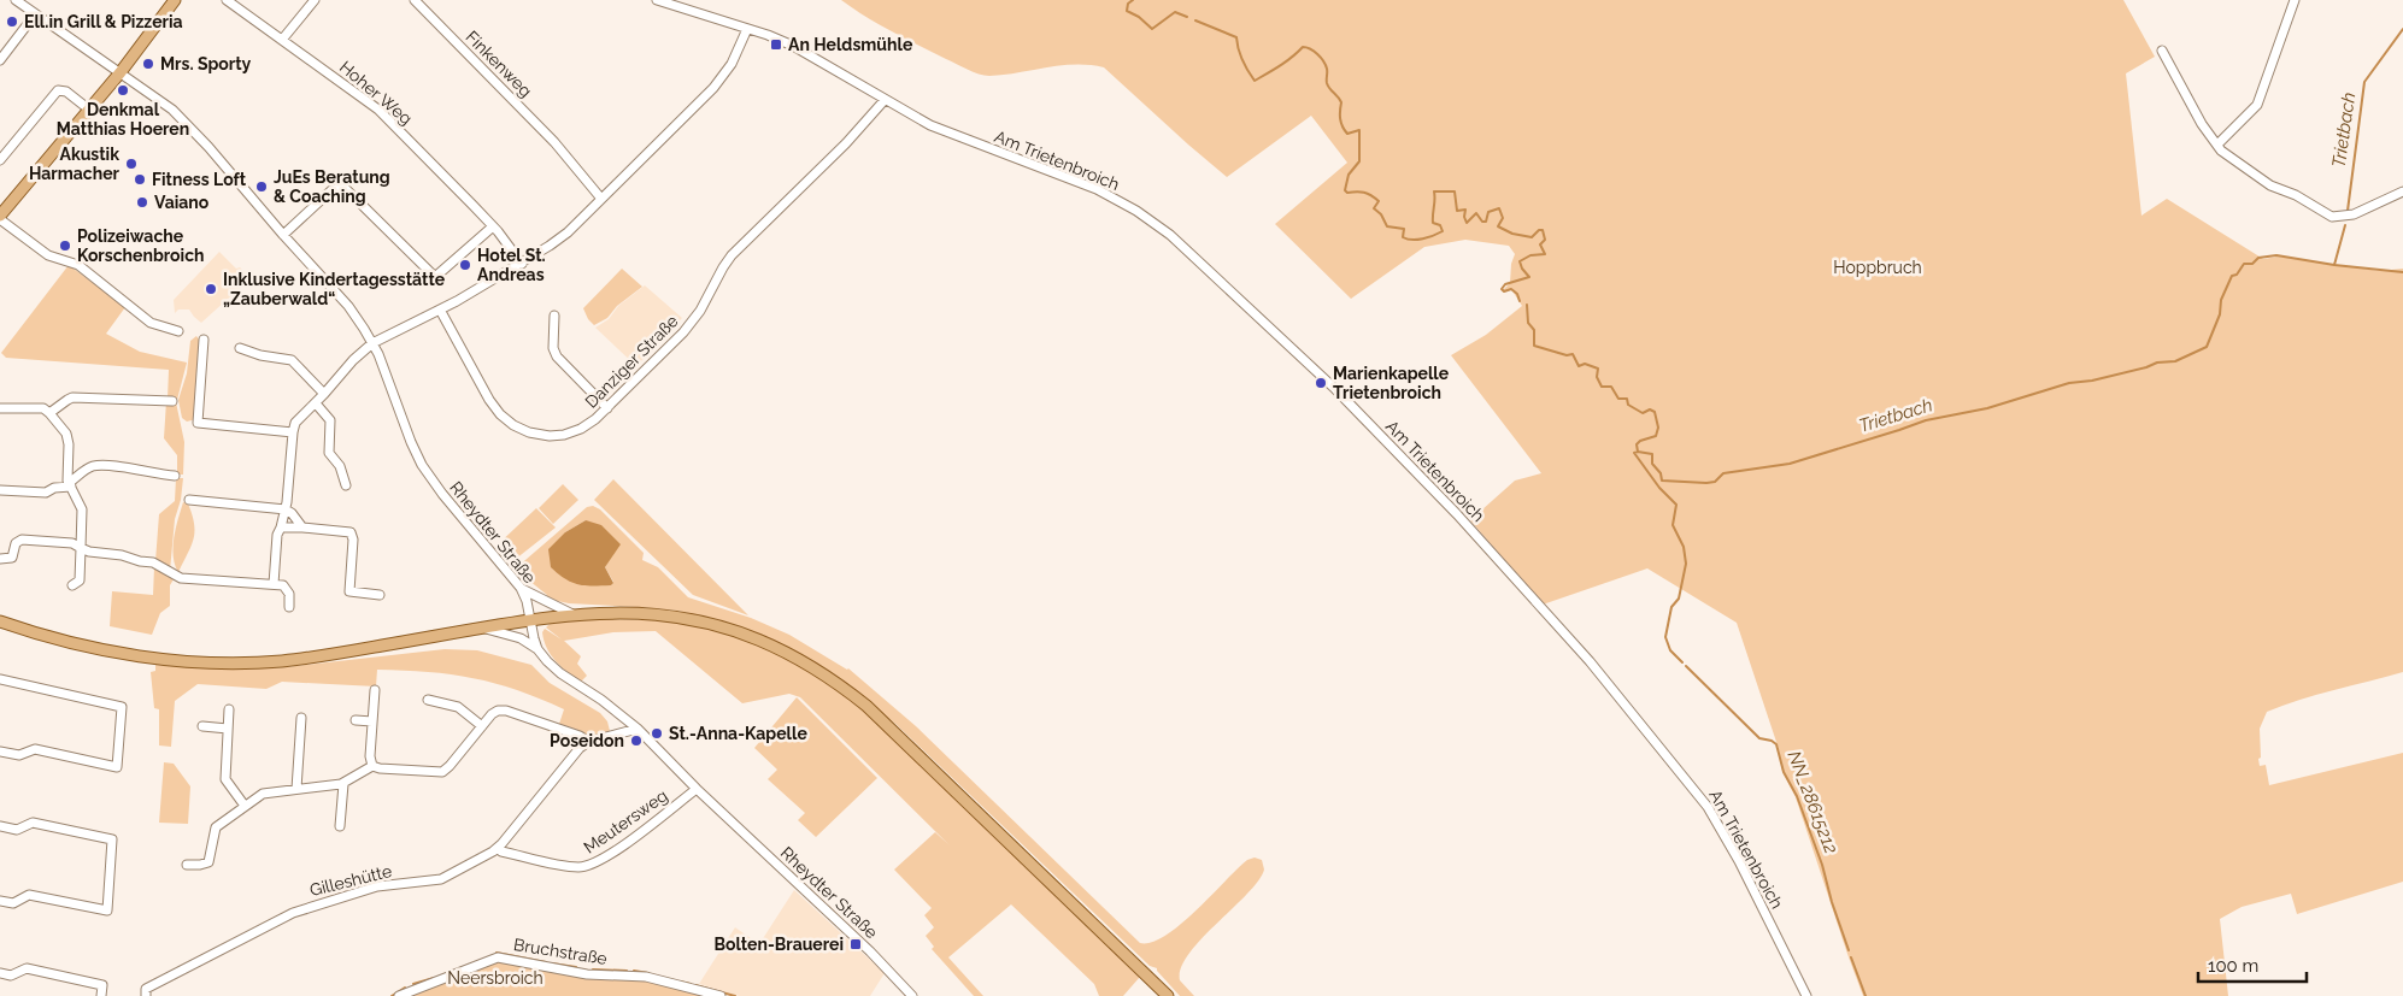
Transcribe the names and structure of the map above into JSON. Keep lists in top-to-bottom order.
{
  "streets": {
    "street": [
      "Finkenweg",
      "Hoher Weg",
      "Am Trietenbroich",
      "Danziger Straße",
      "Rheydter Straße",
      "Meutersweg",
      "Gilleshütte",
      "Bruchstraße"
    ]
  },
  "crossings": [
    ["Am Trietenbroich", "Danziger Straße"],
    ["Rheydter Straße", "Meutersweg"],
    ["Rheydter Straße", "Gilleshütte"],
    ["Meutersweg", "Gilleshütte"]
  ],
  "water": ["Trietbach", "NN_28615212"],
  "parks": ["Hoppbruch", "Neersbroich"],
  "places": {
    "other": [
      "Ell.in Grill & Pizzeria",
      "Mrs. Sporty",
      "Denkmal Matthias Hoeren",
      "Akustik Harmacher",
      "Fitness Loft",
      "JuEs Beratung & Coaching",
      "Vaiano",
      "Polizeiwache Korschenbroich",
      "Hotel St. Andreas",
      "Inklusive Kindertagesstätte „Zauberwald“",
      "Marienkapelle Trietenbroich",
      "St.-Anna-Kapelle",
      "Poseidon"
    ],
    "transit": ["An Heldsmühle", "Bolten-Brauerei"]
  },
  "scale_bar": "100 m"
}
